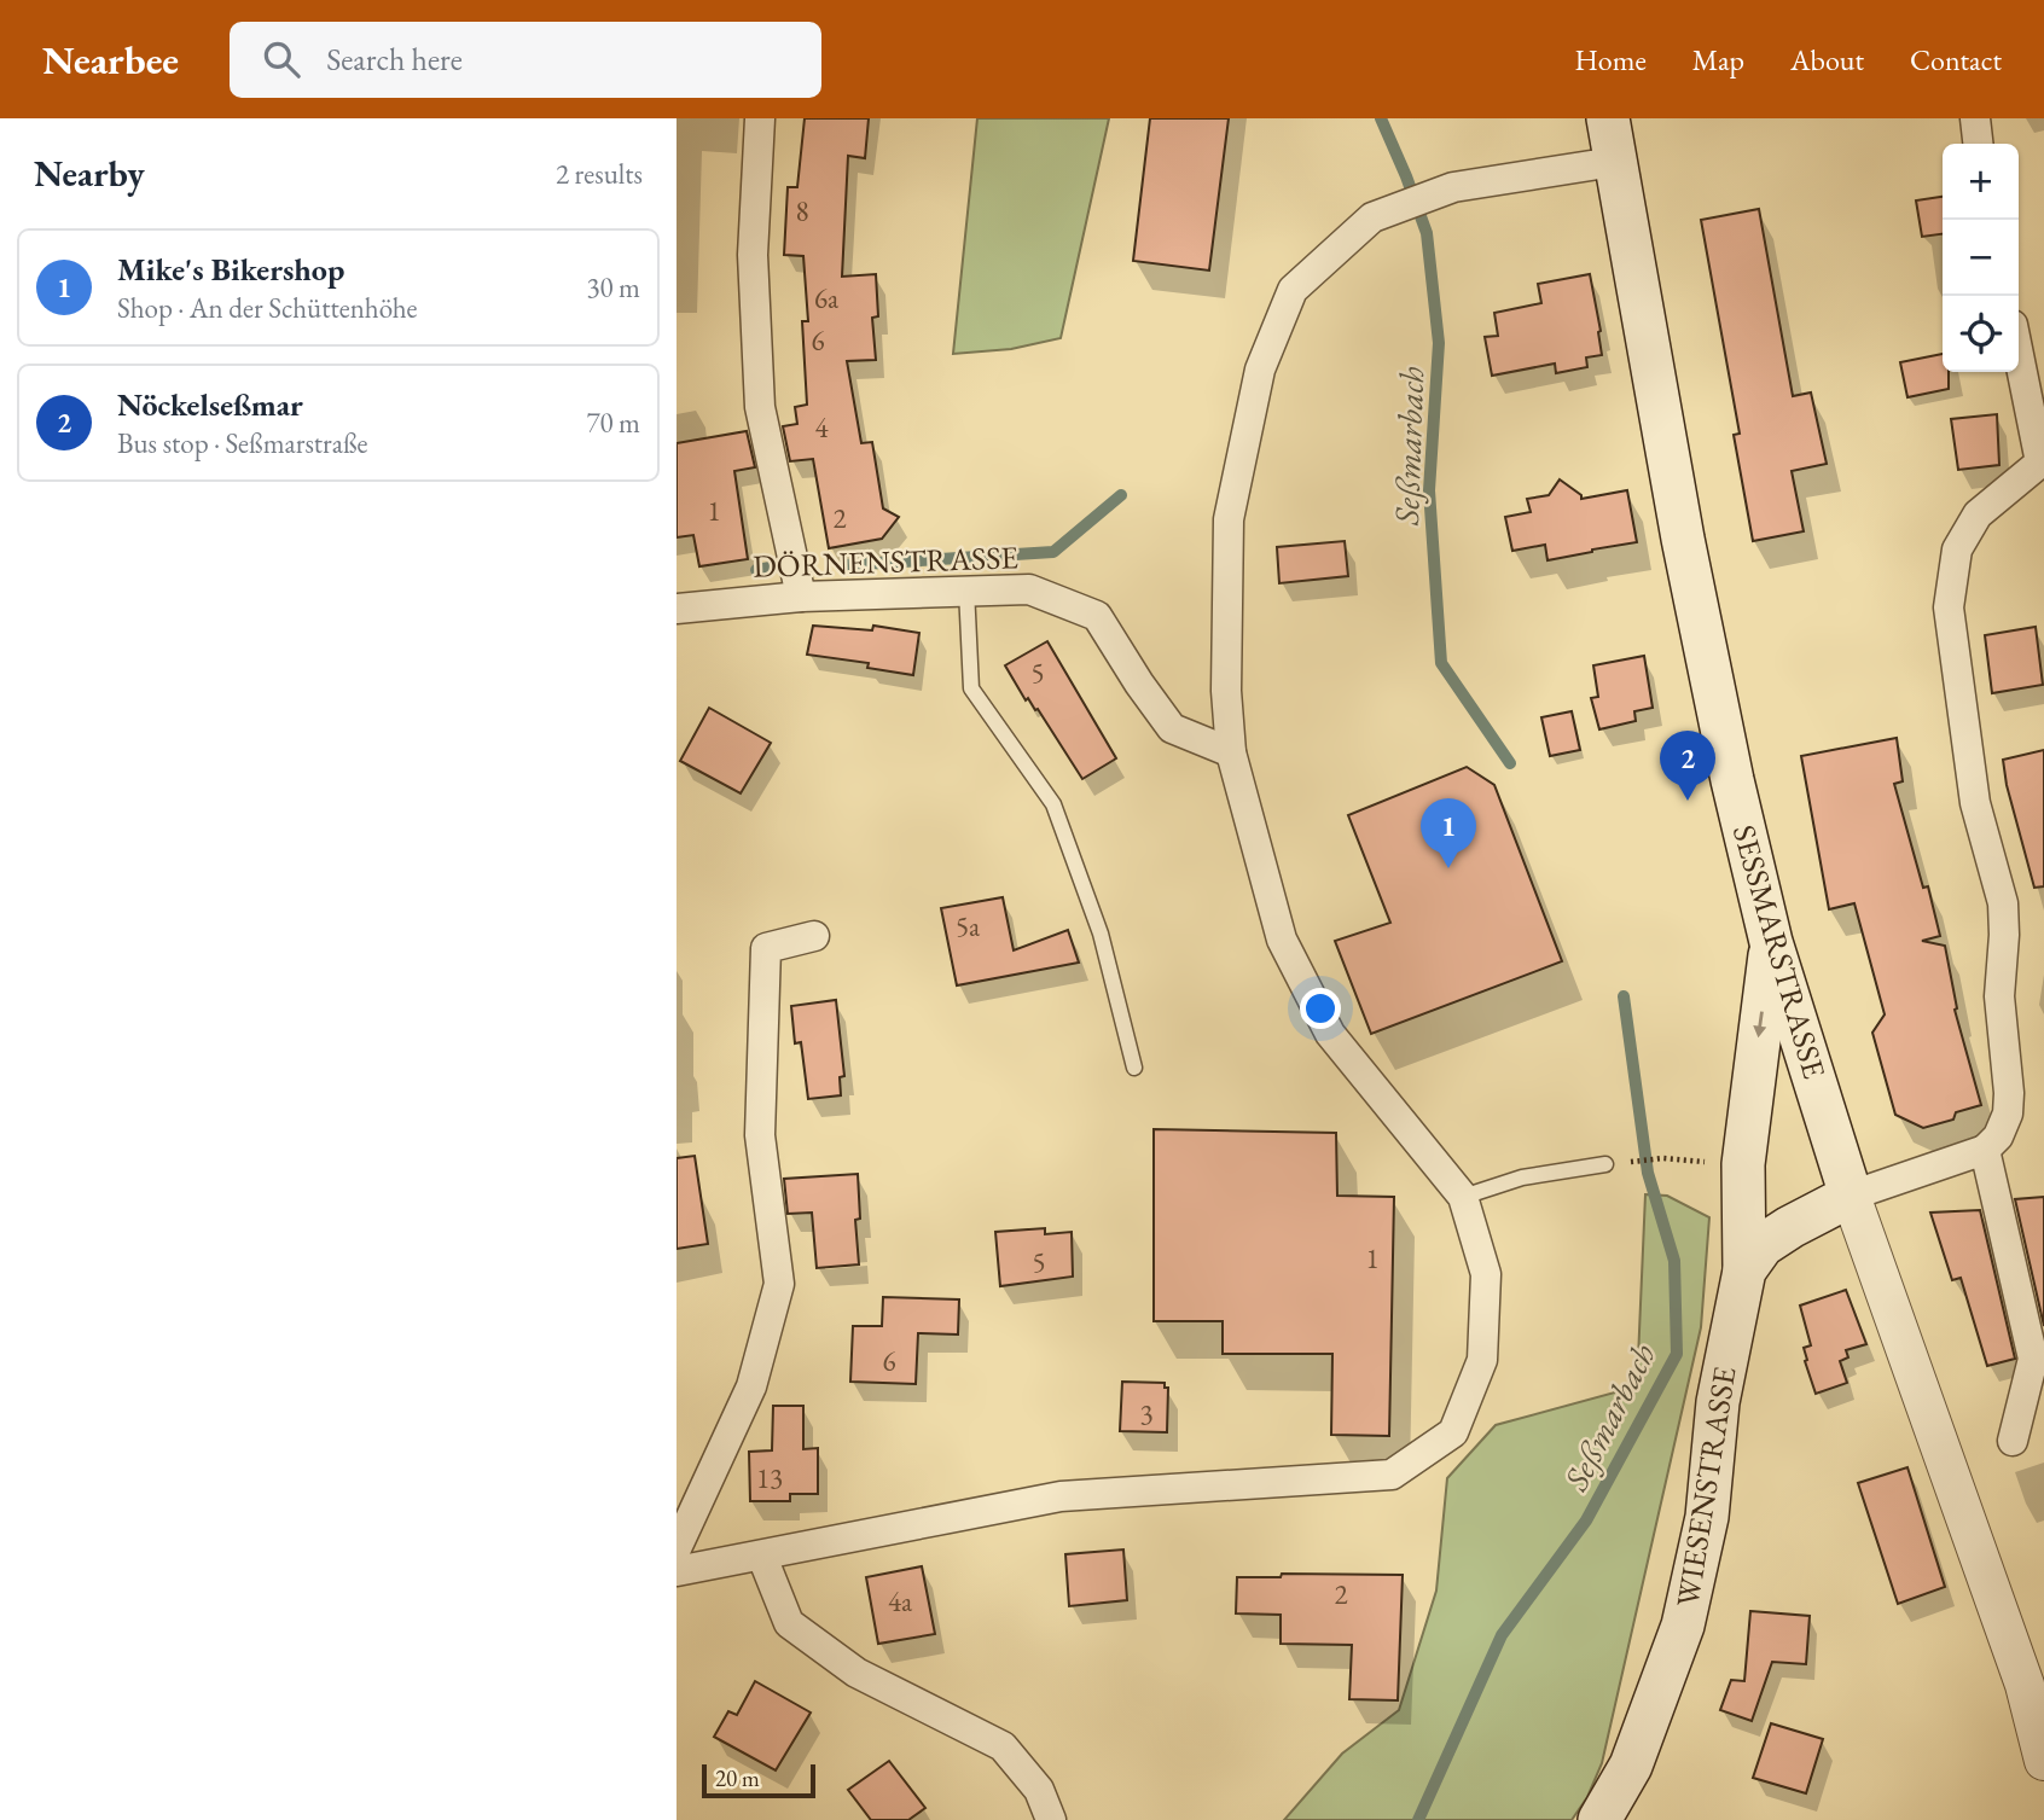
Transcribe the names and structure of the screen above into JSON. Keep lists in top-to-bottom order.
{
  "streets": {
    "main road": ["SESSMARSTRASSE", "WIESENSTRASSE"],
    "street": ["DÖRNENSTRASSE"]
  },
  "crossings": [
    ["SESSMARSTRASSE", "WIESENSTRASSE"]
  ],
  "water": ["Seßmarbach"],
  "house_numbers": [
    "8",
    "6a",
    "6",
    "4",
    "1",
    "2",
    "5",
    "5a",
    "1",
    "5",
    "6",
    "3",
    "13",
    "2",
    "4a"
  ],
  "scale_bar": "20 m",
  "page": {
    "header": "Nearbee",
    "search": "Search here",
    "nav": [
      "Home",
      "Map",
      "About",
      "Contact"
    ],
    "heading": ["Nearby", "2 results"],
    "map_buttons": ["+", "−"],
    "list": [
      {
        "mark": "1",
        "name": "Mike's Bikershop",
        "note": "Shop · An der Schüttenhöhe",
        "value": "30 m"
      },
      {
        "mark": "2",
        "name": "Nöckelseßmar",
        "note": "Bus stop · Seßmarstraße",
        "value": "70 m"
      }
    ],
    "pins": ["2", "1"],
    "scale": "20 m"
  }
}
